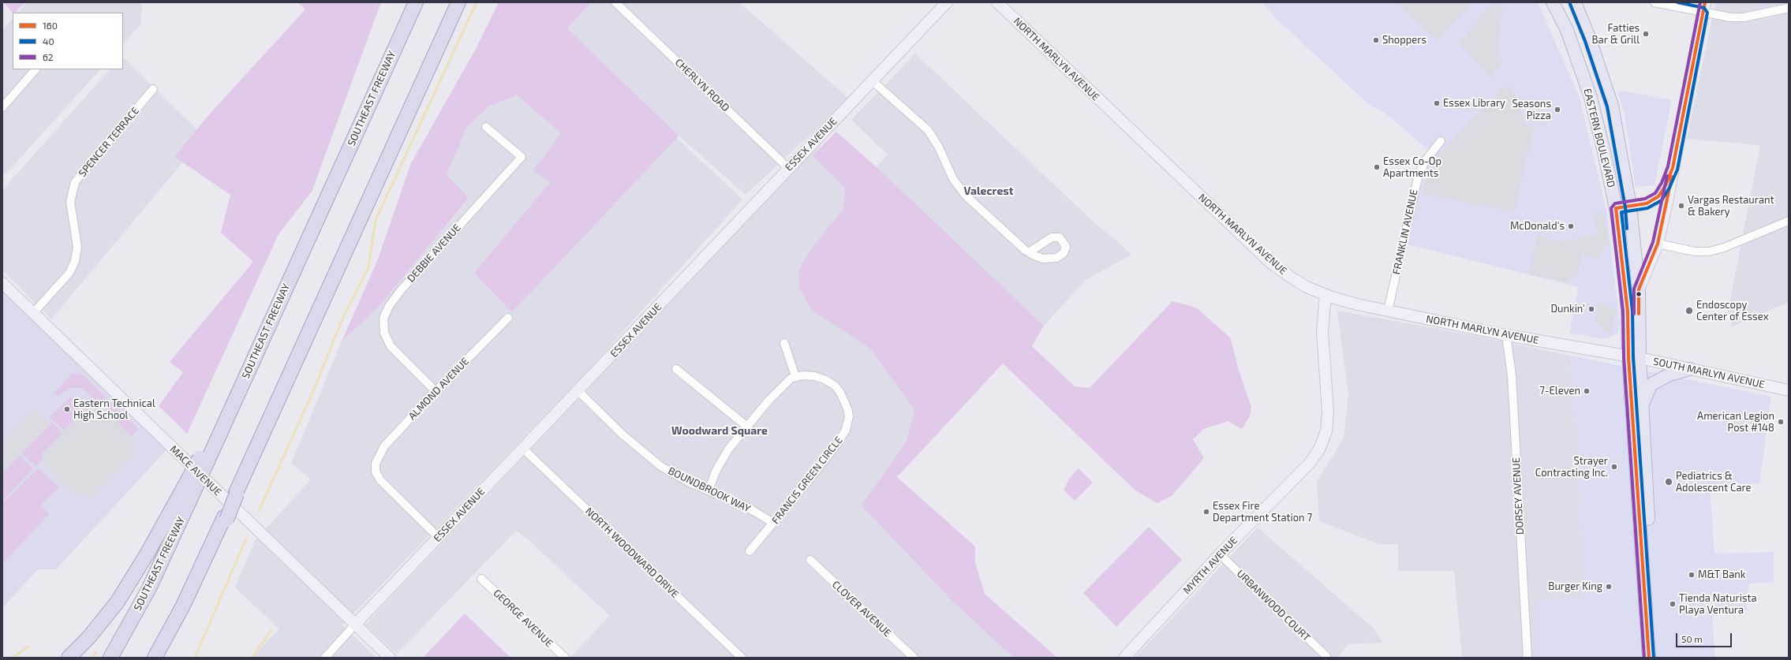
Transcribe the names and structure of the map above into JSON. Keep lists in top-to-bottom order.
{
  "streets": {
    "highway": ["SOUTHEAST FREEWAY"],
    "main road": ["EASTERN BOULEVARD"],
    "street": [
      "NORTH MARLYN AVENUE",
      "CHERLYN ROAD",
      "SPENCER TERRACE",
      "ESSEX AVENUE",
      "FRANKLIN AVENUE",
      "DEBBIE AVENUE",
      "SOUTH MARLYN AVENUE",
      "ALMOND AVENUE",
      "MACE AVENUE",
      "FRANCIS GREEN CIRCLE",
      "BOUNDBROOK WAY",
      "DORSEY AVENUE",
      "NORTH WOODWARD DRIVE",
      "MYRTH AVENUE",
      "URBANWOOD COURT",
      "CLOVER AVENUE",
      "GEORGE AVENUE"
    ]
  },
  "crossings": [
    ["NORTH MARLYN AVENUE", "EASTERN BOULEVARD"],
    ["NORTH MARLYN AVENUE", "FRANKLIN AVENUE"],
    ["NORTH MARLYN AVENUE", "SOUTH MARLYN AVENUE"],
    ["NORTH MARLYN AVENUE", "DORSEY AVENUE"],
    ["NORTH MARLYN AVENUE", "MYRTH AVENUE"],
    ["CHERLYN ROAD", "ESSEX AVENUE"],
    ["EASTERN BOULEVARD", "SOUTH MARLYN AVENUE"],
    ["SPENCER TERRACE", "MACE AVENUE"],
    ["ESSEX AVENUE", "ALMOND AVENUE"],
    ["ESSEX AVENUE", "MACE AVENUE"],
    ["ESSEX AVENUE", "BOUNDBROOK WAY"],
    ["ESSEX AVENUE", "NORTH WOODWARD DRIVE"],
    ["DEBBIE AVENUE", "ALMOND AVENUE"],
    ["FRANCIS GREEN CIRCLE", "BOUNDBROOK WAY"],
    ["MYRTH AVENUE", "URBANWOOD COURT"]
  ],
  "districts": ["Valecrest", "Woodward Square"],
  "places": [
    "Fatties Bar & Grill",
    "Shoppers",
    "Essex Library",
    "Seasons Pizza",
    "Essex Co-Op Apartments",
    "Vargas Restaurant & Bakery",
    "McDonald's",
    "Dunkin'",
    "Endoscopy Center of Essex",
    "7-Eleven",
    "Eastern Technical High School",
    "American Legion Post #148",
    "Strayer Contracting Inc.",
    "Pediatrics & Adolescent Care",
    "Essex Fire Department Station 7",
    "M&T Bank",
    "Burger King",
    "Tienda Naturista Playa Ventura"
  ],
  "lines": ["transit line 160", "transit line 40", "transit line 62"],
  "legend": ["160", "40", "62"],
  "scale_bar": "50 m"
}
